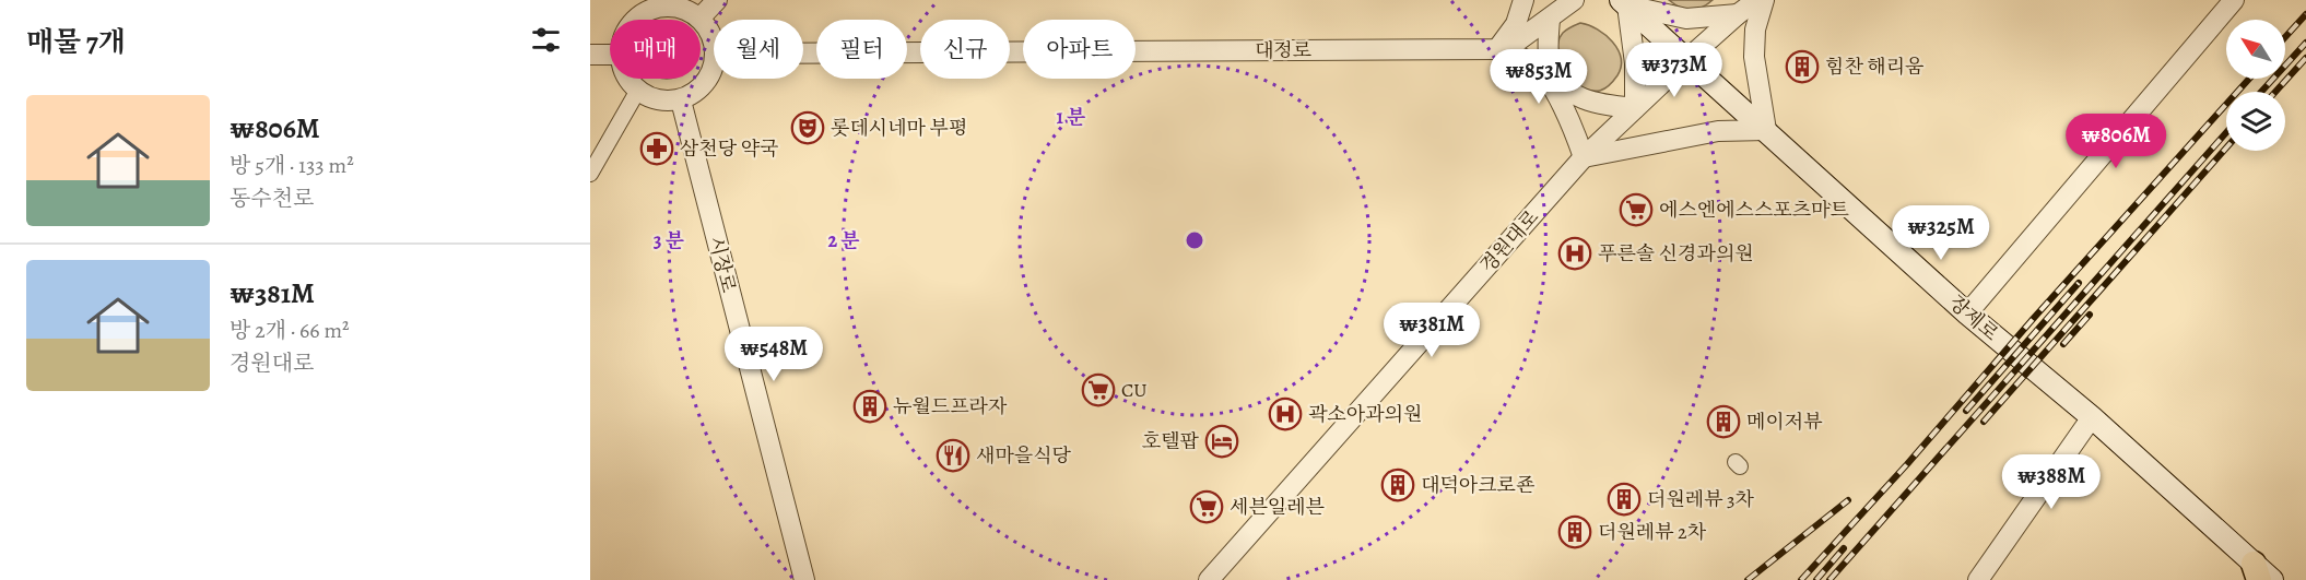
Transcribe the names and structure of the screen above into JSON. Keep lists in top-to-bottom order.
{
  "streets": {
    "main road": ["장제로"],
    "street": ["대정로", "경원대로", "시장로"]
  },
  "crossings": [
    ["경원대로", "장제로"]
  ],
  "places": {
    "building": [
      "힘찬 해리움",
      "뉴월드프라자",
      "메이저뷰",
      "대덕아크로죤",
      "더원레뷰 3차",
      "더원레뷰 2차"
    ],
    "theatre": ["롯데시네마 부평"],
    "pharmacy": ["삼천당 약국"],
    "supermarket": ["에스엔에스스포츠마트", "CU", "세븐일레븐"],
    "hospital": ["푸른솔 신경과의원", "곽소아과의원"],
    "hotel": ["호텔팝"],
    "restaurant": ["새마을식당"]
  },
  "north": "top left",
  "page": {
    "heading": "매물 7개",
    "chip": [
      "매매",
      "월세",
      "필터",
      "신규",
      "아파트"
    ],
    "price": [
      "₩373M",
      "₩853M",
      "₩806M",
      "₩325M",
      "₩381M",
      "₩548M",
      "₩388M"
    ],
    "list": [
      {
        "name": "₩806M",
        "note": "방 5개 · 133 m² · 동수천로"
      },
      {
        "name": "₩381M",
        "note": "방 2개 · 66 m² · 경원대로"
      }
    ]
  },
  "rings": ["1 분", "3 분", "2 분"]
}
